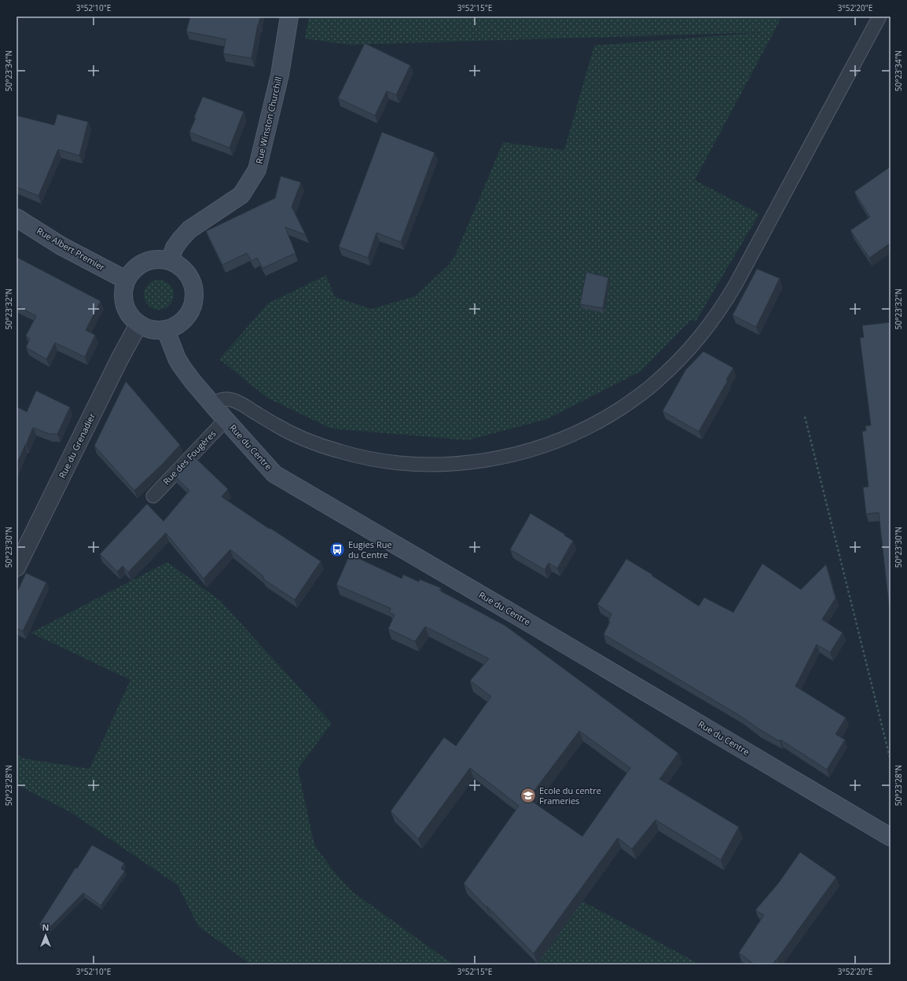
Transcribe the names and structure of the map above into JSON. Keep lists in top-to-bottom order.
{
  "streets": {
    "street": [
      "Rue Winston Churchill",
      "Rue Albert Premier",
      "Rue du Grenadier",
      "Rue du Centre"
    ],
    "lane": ["Rue des Fougères"]
  },
  "crossings": [
    ["Rue Winston Churchill", "Rue Albert Premier"],
    ["Rue Winston Churchill", "Rue du Grenadier"],
    ["Rue Winston Churchill", "Rue du Centre"],
    ["Rue Albert Premier", "Rue du Grenadier"],
    ["Rue Albert Premier", "Rue du Centre"],
    ["Rue du Grenadier", "Rue du Centre"],
    ["Rue du Centre", "Rue des Fougères"]
  ],
  "places": {
    "bus stop": ["Eugies Rue du Centre"],
    "school or university": ["Ecole du centre Frameries"]
  },
  "north": "top",
  "coordinates": [
    "3°52'10\"E",
    "3°52'15\"E",
    "3°52'20\"E",
    "50°23'34\"N",
    "50°23'32\"N",
    "50°23'30\"N",
    "50°23'28\"N"
  ]
}
